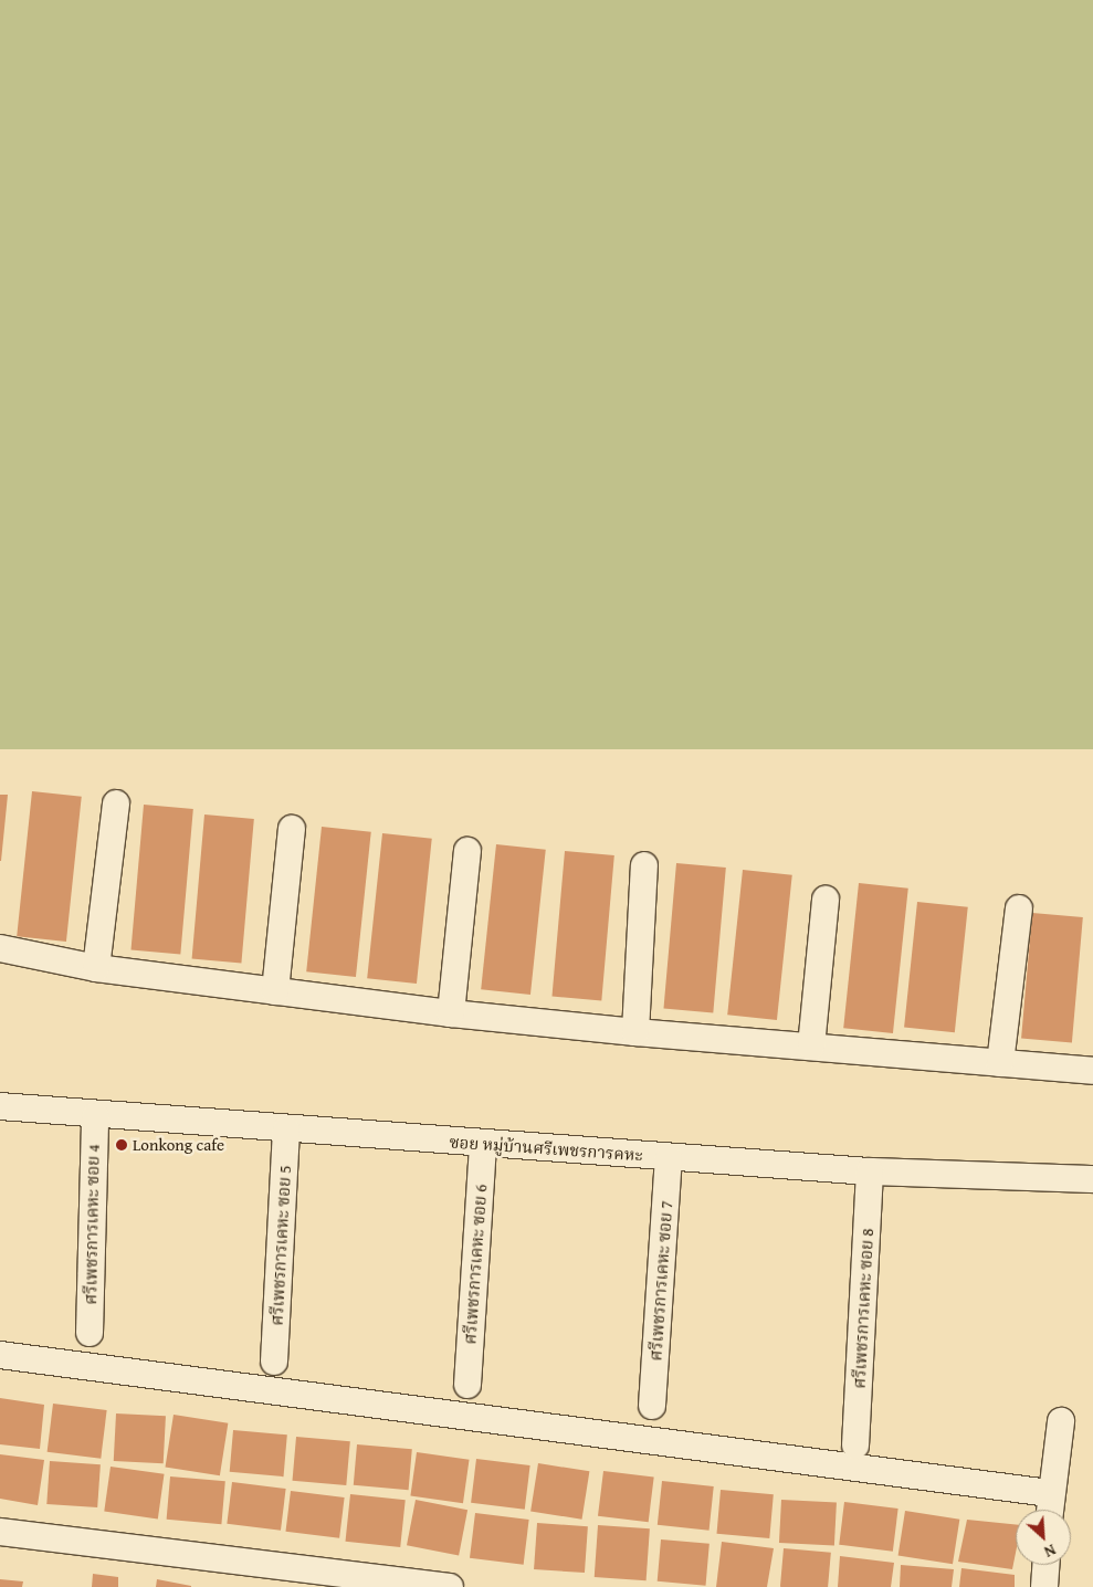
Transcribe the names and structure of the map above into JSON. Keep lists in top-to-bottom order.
{
  "streets": {
    "street": [
      "ซอย หมู่บ้านศรีเพชรการคหะ",
      "ศรีเพชรการเคหะ ซอย 4",
      "ศรีเพชรการเคหะ ซอย 5",
      "ศรีเพชรการเคหะ ซอย 6",
      "ศรีเพชรการเคหะ ซอย 7",
      "ศรีเพชรการเคหะ ซอย 8"
    ]
  },
  "crossings": [
    ["ซอย หมู่บ้านศรีเพชรการคหะ", "ศรีเพชรการเคหะ ซอย 4"],
    ["ซอย หมู่บ้านศรีเพชรการคหะ", "ศรีเพชรการเคหะ ซอย 5"],
    ["ซอย หมู่บ้านศรีเพชรการคหะ", "ศรีเพชรการเคหะ ซอย 6"],
    ["ซอย หมู่บ้านศรีเพชรการคหะ", "ศรีเพชรการเคหะ ซอย 7"],
    ["ซอย หมู่บ้านศรีเพชรการคหะ", "ศรีเพชรการเคหะ ซอย 8"]
  ],
  "places": ["Lonkong cafe"],
  "north": "bottom right"
}
